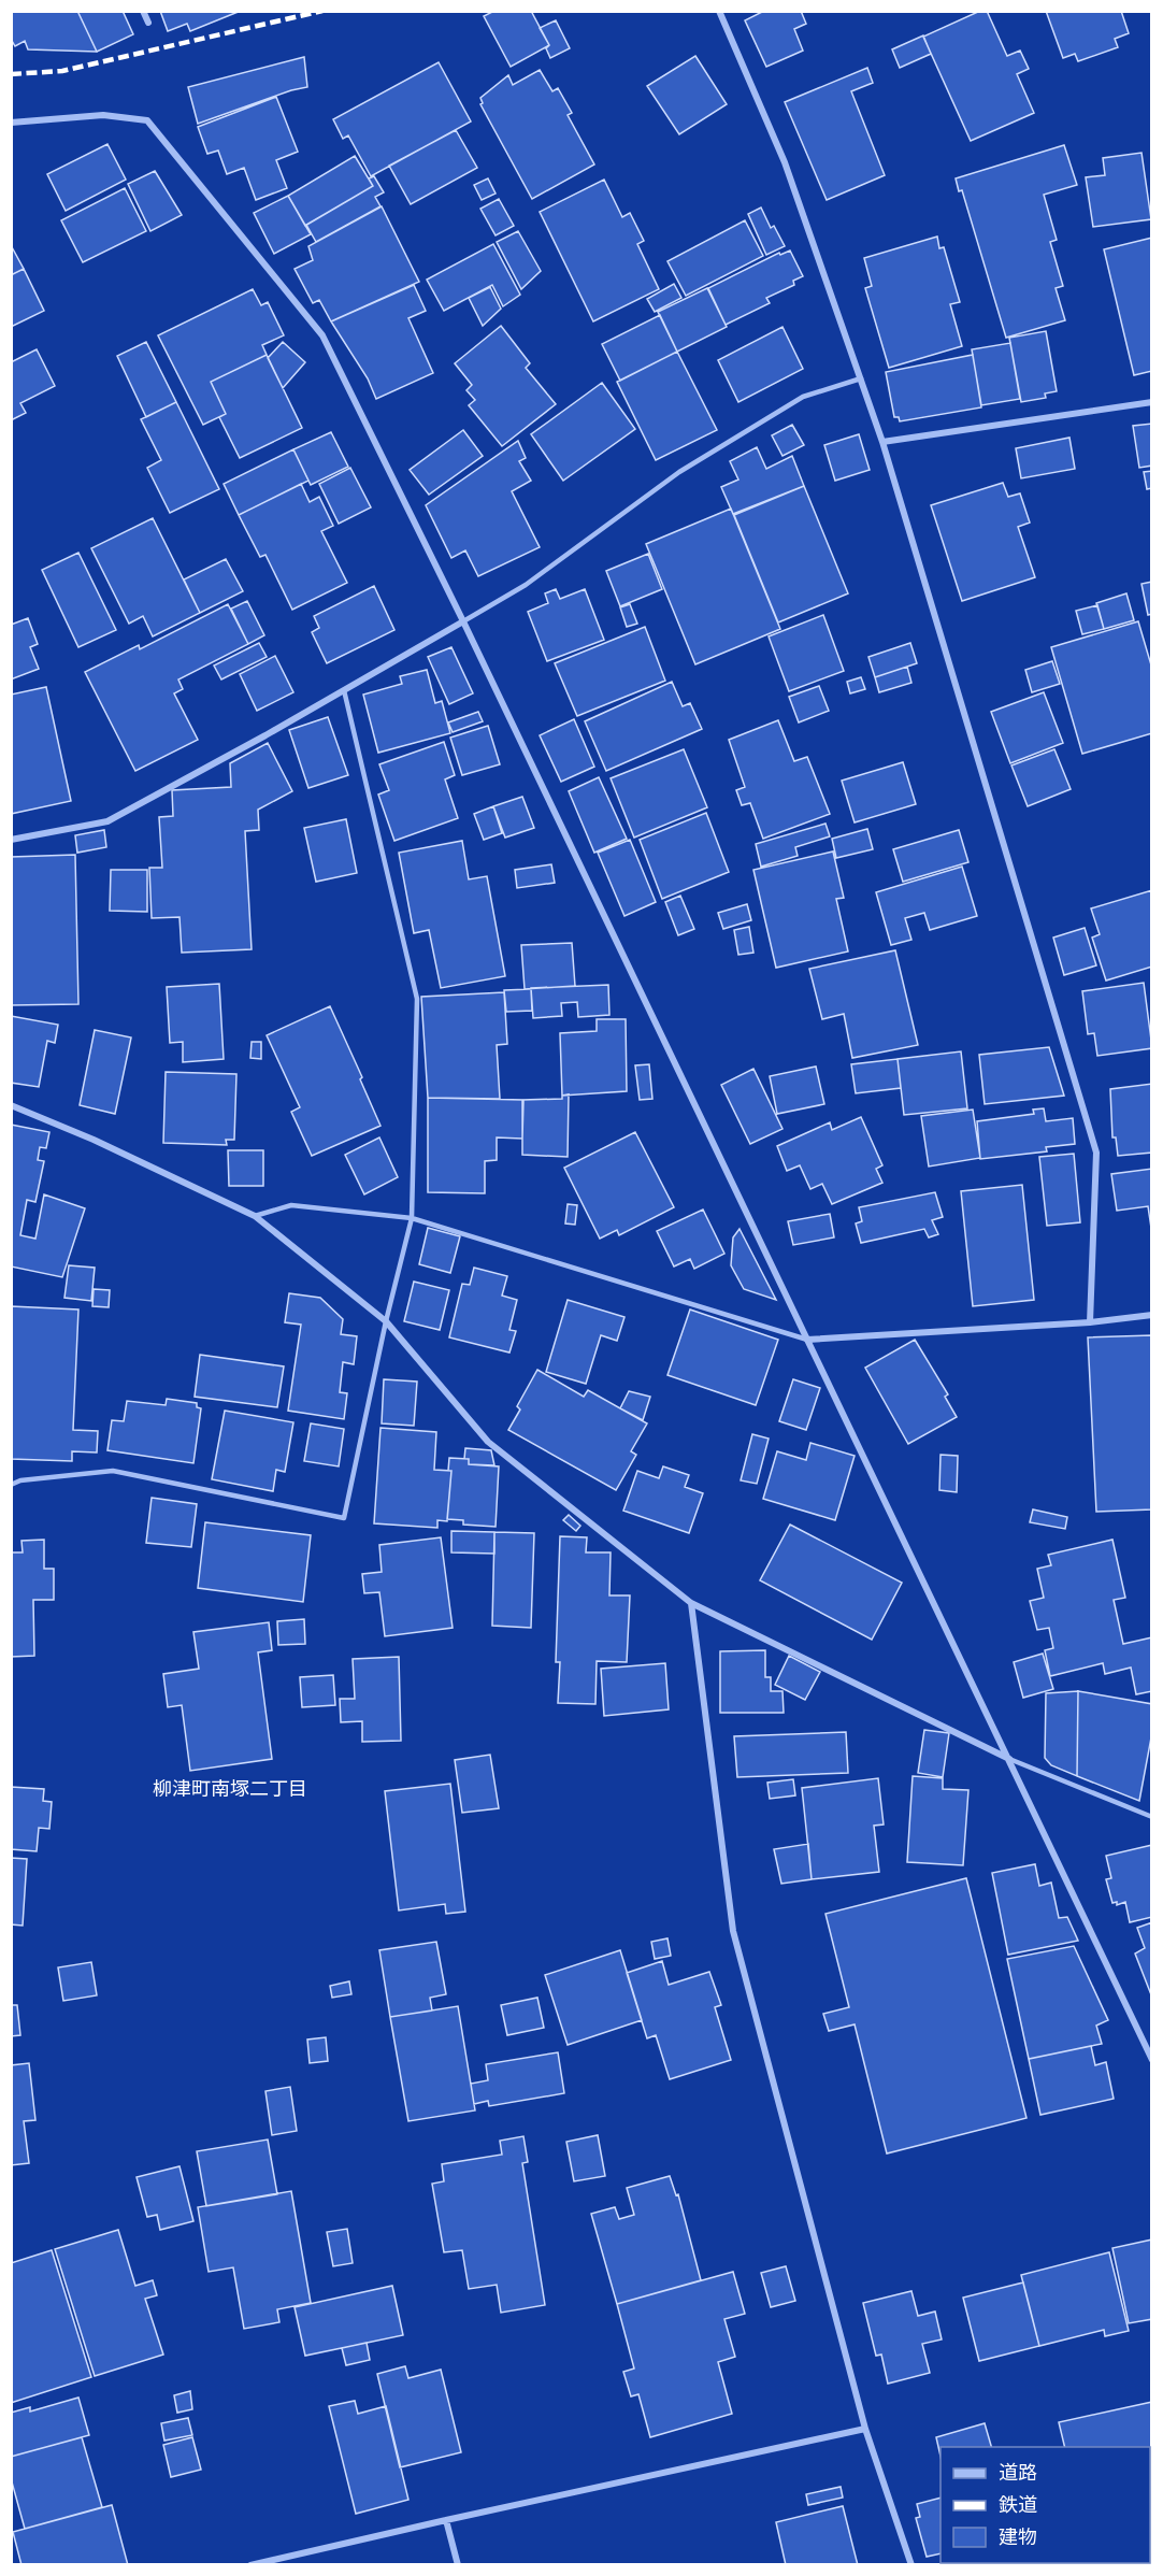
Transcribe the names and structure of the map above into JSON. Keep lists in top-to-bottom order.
{
  "districts": ["柳津町南塚二丁目"],
  "legend": ["道路", "鉄道", "建物"]
}
